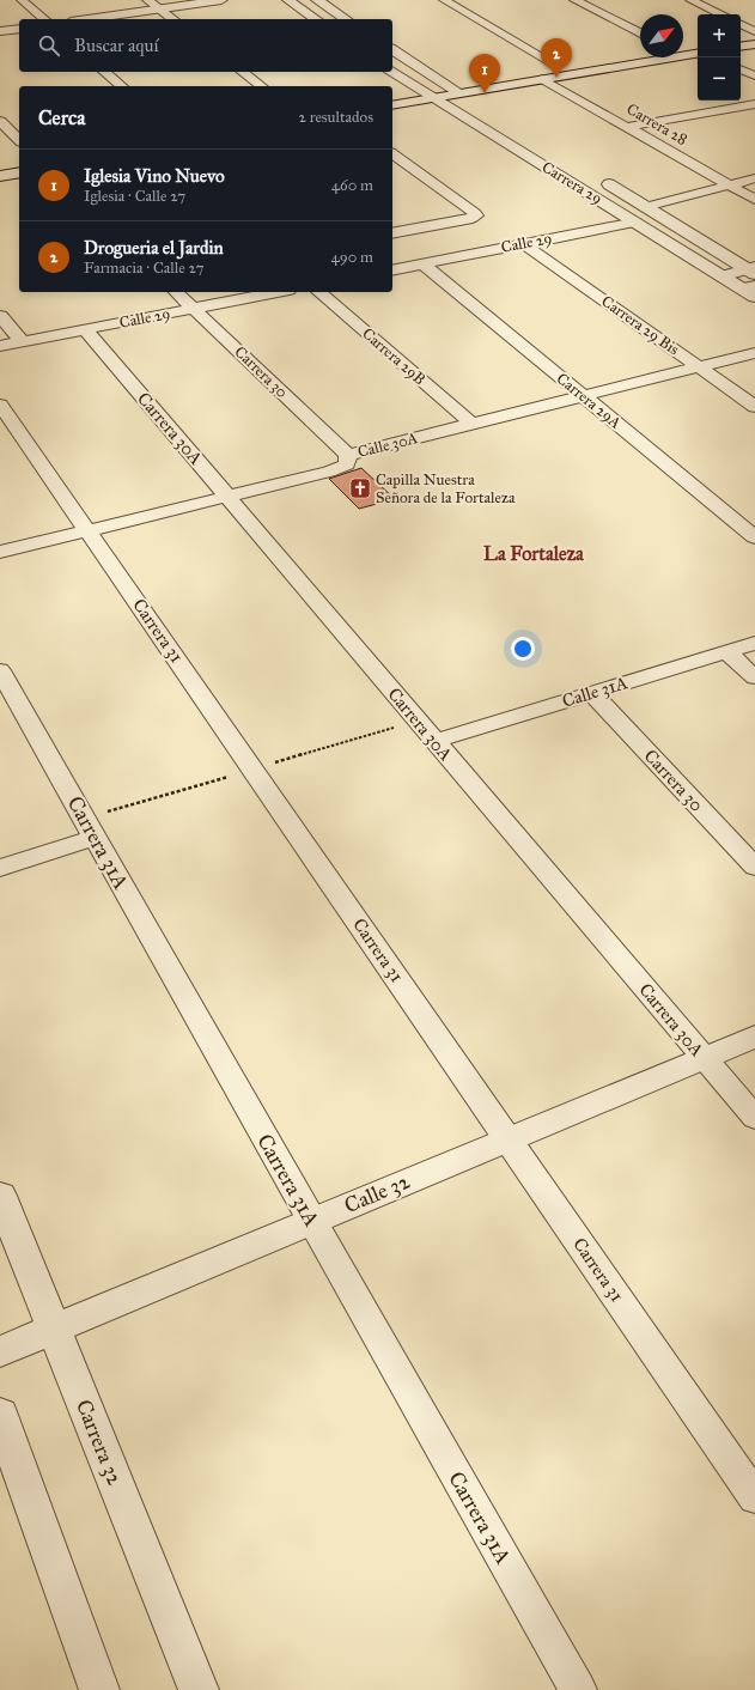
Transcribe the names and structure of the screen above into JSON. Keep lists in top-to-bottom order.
{
  "streets": {
    "street": [
      "Carrera 28",
      "Carrera 29",
      "Calle 29",
      "Carrera 29 Bis",
      "Carrera 29B",
      "Carrera 30",
      "Carrera 29A",
      "Carrera 30A",
      "Calle 30A",
      "Carrera 31",
      "Calle 31A",
      "Carrera 31A",
      "Calle 32",
      "Carrera 32"
    ]
  },
  "crossings": [
    ["Carrera 29", "Calle 29"],
    ["Calle 29", "Carrera 29 Bis"],
    ["Calle 29", "Carrera 30"],
    ["Calle 29", "Carrera 29A"],
    ["Calle 29", "Carrera 30A"],
    ["Carrera 29 Bis", "Calle 30A"],
    ["Carrera 29B", "Calle 30A"],
    ["Carrera 30", "Calle 30A"],
    ["Carrera 30", "Calle 31A"],
    ["Carrera 29A", "Calle 30A"],
    ["Carrera 30A", "Calle 30A"],
    ["Carrera 30A", "Calle 31A"],
    ["Carrera 30A", "Calle 32"],
    ["Calle 30A", "Carrera 31"],
    ["Carrera 31", "Calle 32"],
    ["Carrera 31A", "Calle 32"],
    ["Calle 32", "Carrera 32"]
  ],
  "districts": ["La Fortaleza"],
  "places": {
    "church": ["Capilla Nuestra Señora de la Fortaleza"]
  },
  "north": "top right",
  "page": {
    "map_buttons": ["+", "−"],
    "search": "Buscar aquí",
    "pins": ["2", "1"],
    "heading": ["Cerca", "2 resultados"],
    "list": [
      {
        "mark": "1",
        "name": "Iglesia Vino Nuevo",
        "note": "Iglesia · Calle 27",
        "value": "460 m"
      },
      {
        "mark": "2",
        "name": "Drogueria el Jardin",
        "note": "Farmacia · Calle 27",
        "value": "490 m"
      }
    ]
  }
}
